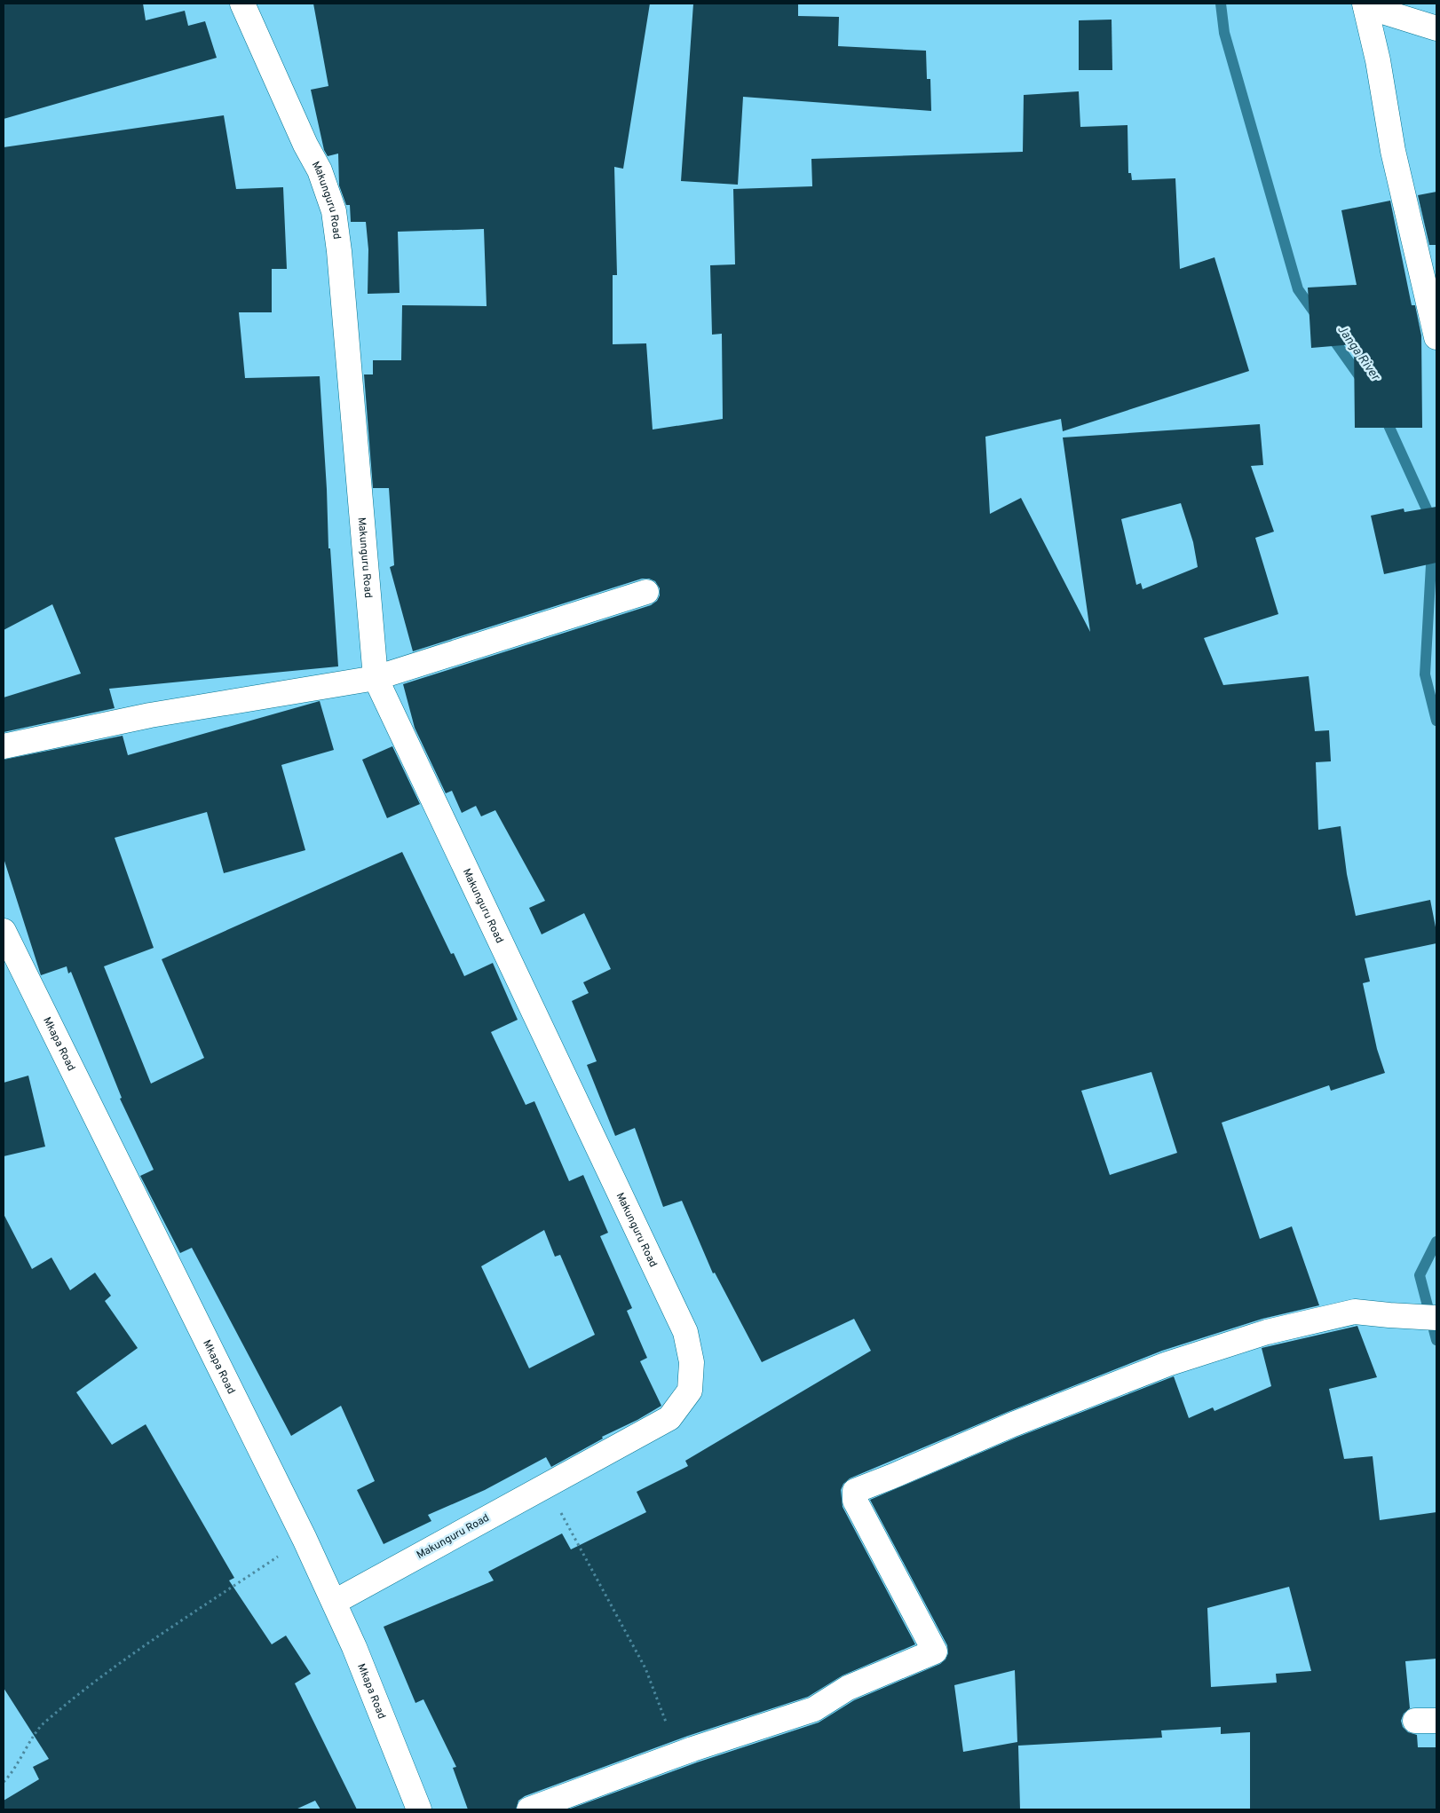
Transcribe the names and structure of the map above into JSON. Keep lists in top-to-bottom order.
{
  "streets": {
    "street": ["Makunguru Road", "Mkapa Road"]
  },
  "crossings": [
    ["Makunguru Road", "Mkapa Road"]
  ],
  "water": ["Janga River"]
}
